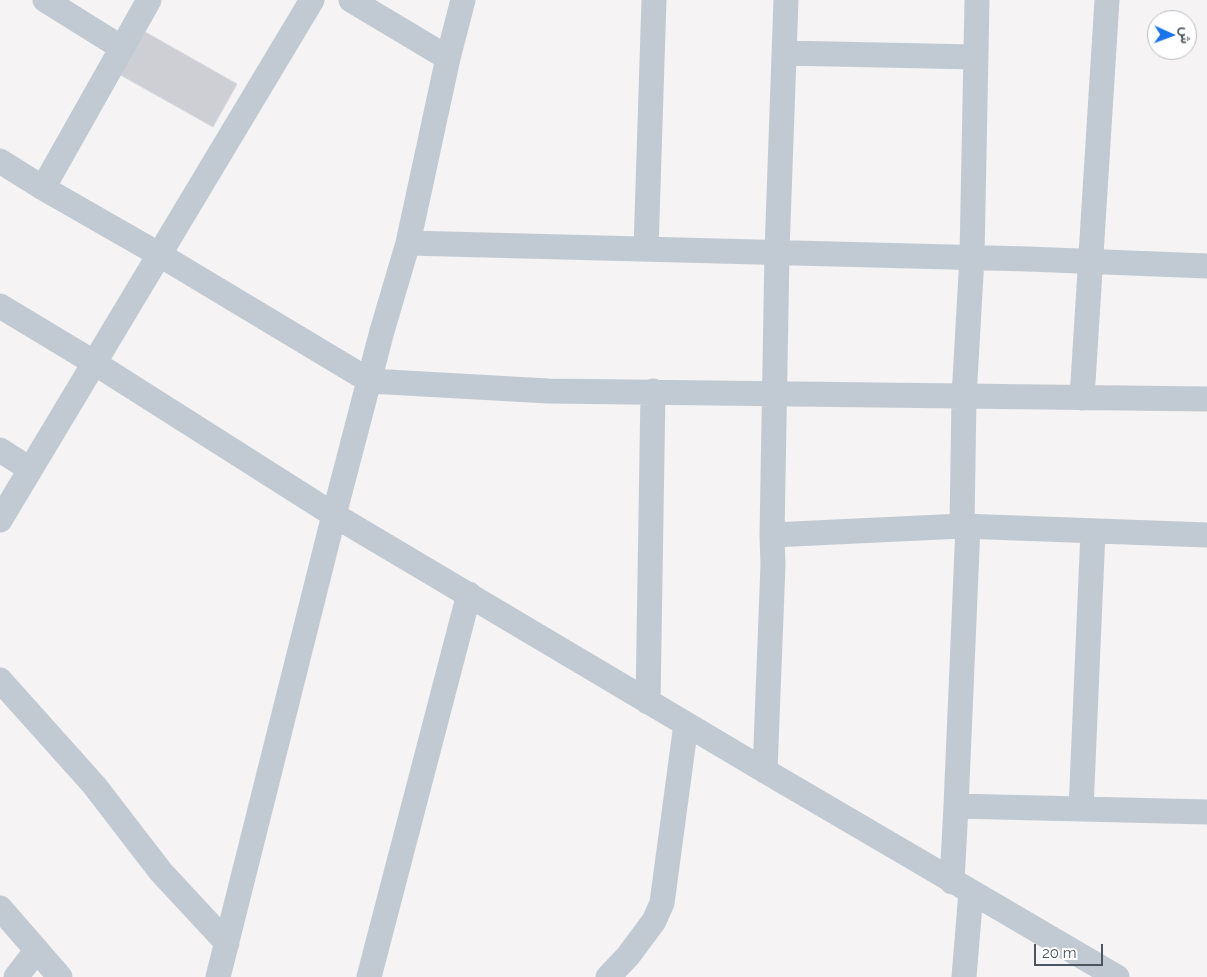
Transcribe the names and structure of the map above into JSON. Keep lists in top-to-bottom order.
{
  "scale_bar": "20 m",
  "north": "right"
}
